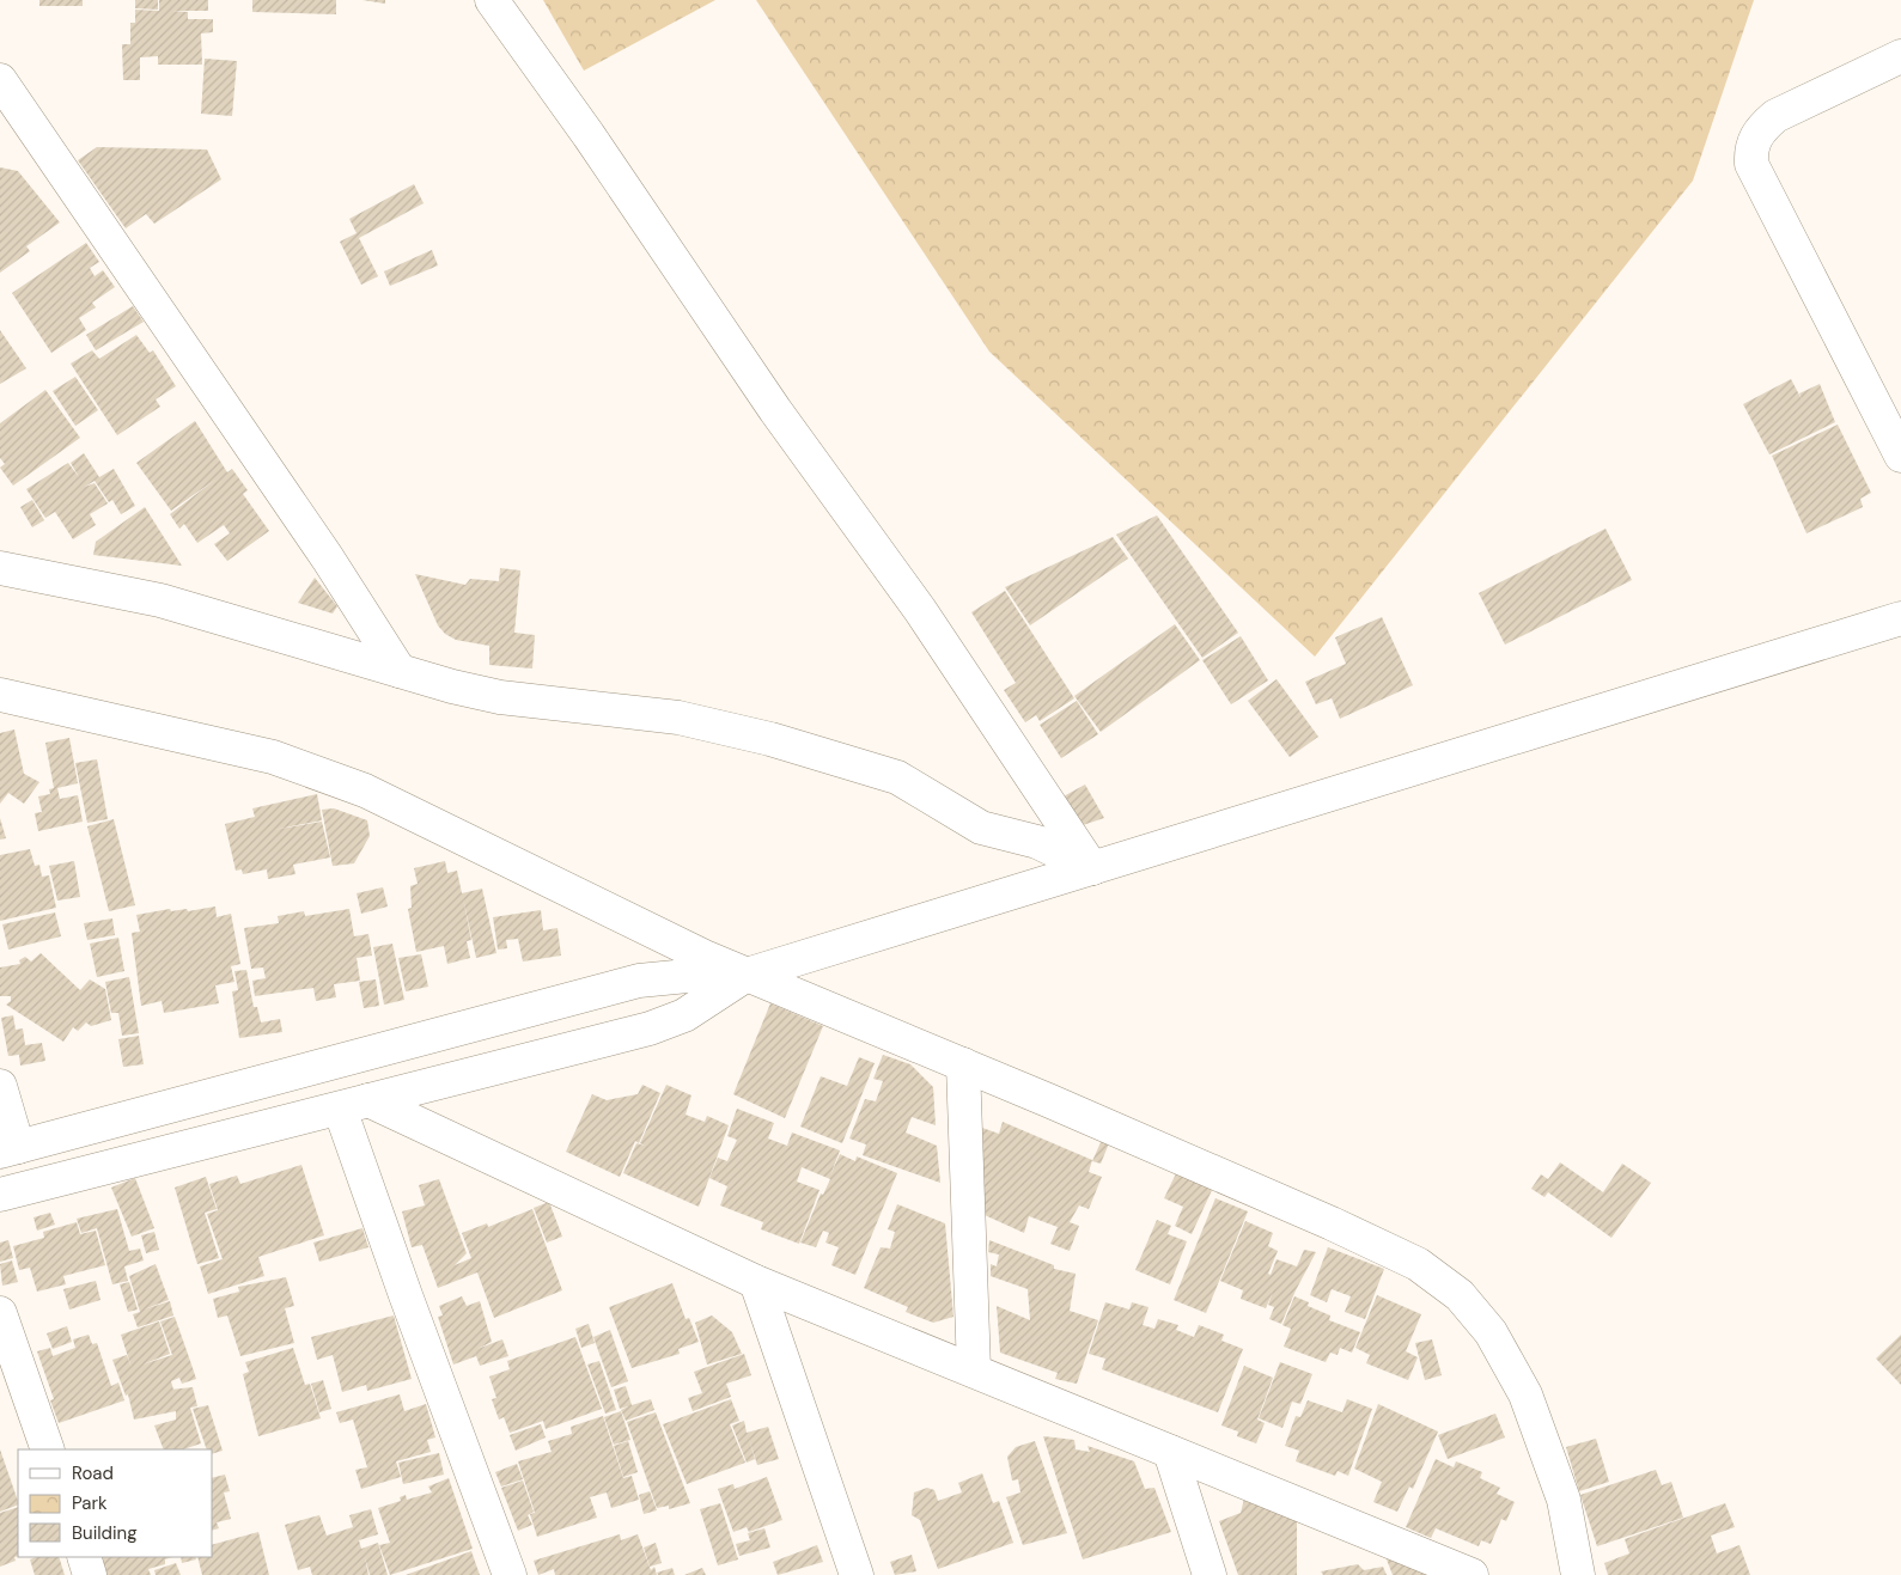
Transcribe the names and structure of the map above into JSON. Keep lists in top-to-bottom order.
{
  "legend": ["Road", "Park", "Building"]
}
